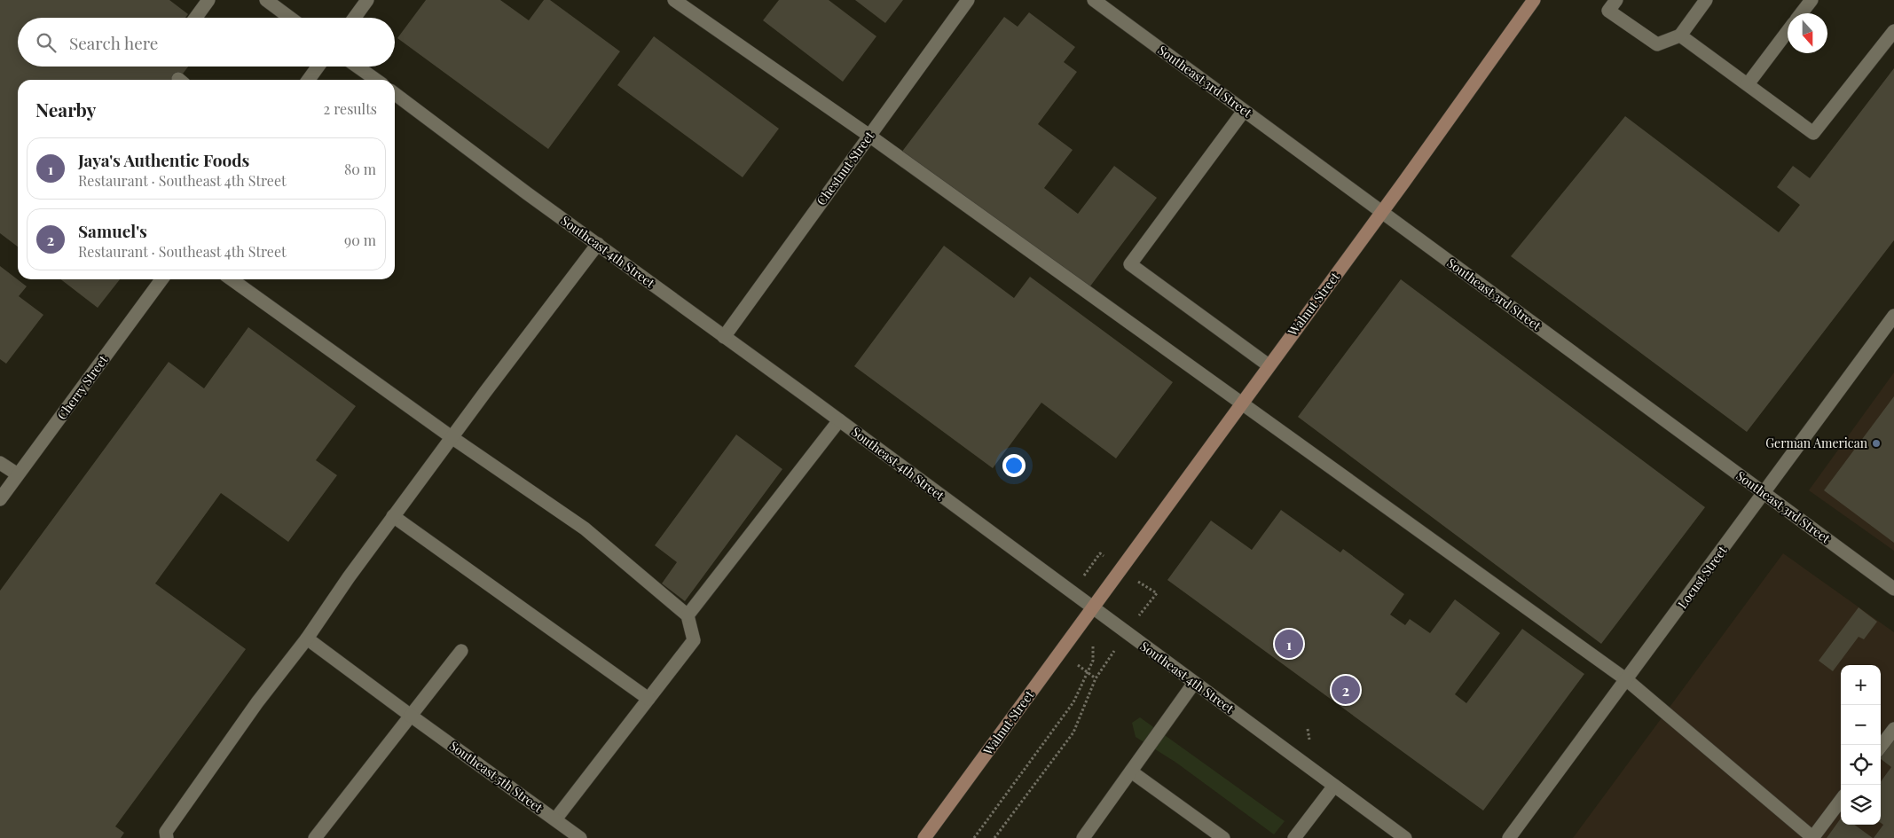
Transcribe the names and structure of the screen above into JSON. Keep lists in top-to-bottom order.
{
  "streets": {
    "main road": ["Walnut Street"],
    "street": [
      "Southeast 3rd Street",
      "Chestnut Street",
      "Southeast 4th Street",
      "Cherry Street",
      "Locust Street",
      "Southeast 5th Street"
    ]
  },
  "crossings": [
    ["Southeast 3rd Street", "Walnut Street"],
    ["Southeast 3rd Street", "Locust Street"],
    ["Chestnut Street", "Southeast 4th Street"],
    ["Southeast 4th Street", "Walnut Street"]
  ],
  "places": ["German American"],
  "north": "bottom",
  "page": {
    "search": "Search here",
    "heading": ["Nearby", "2 results"],
    "list": [
      {
        "mark": "1",
        "name": "Jaya's Authentic Foods",
        "note": "Restaurant · Southeast 4th Street",
        "value": "80 m"
      },
      {
        "mark": "2",
        "name": "Samuel's",
        "note": "Restaurant · Southeast 4th Street",
        "value": "90 m"
      }
    ],
    "pins": ["1", "2"],
    "map_buttons": ["+", "−"]
  }
}
